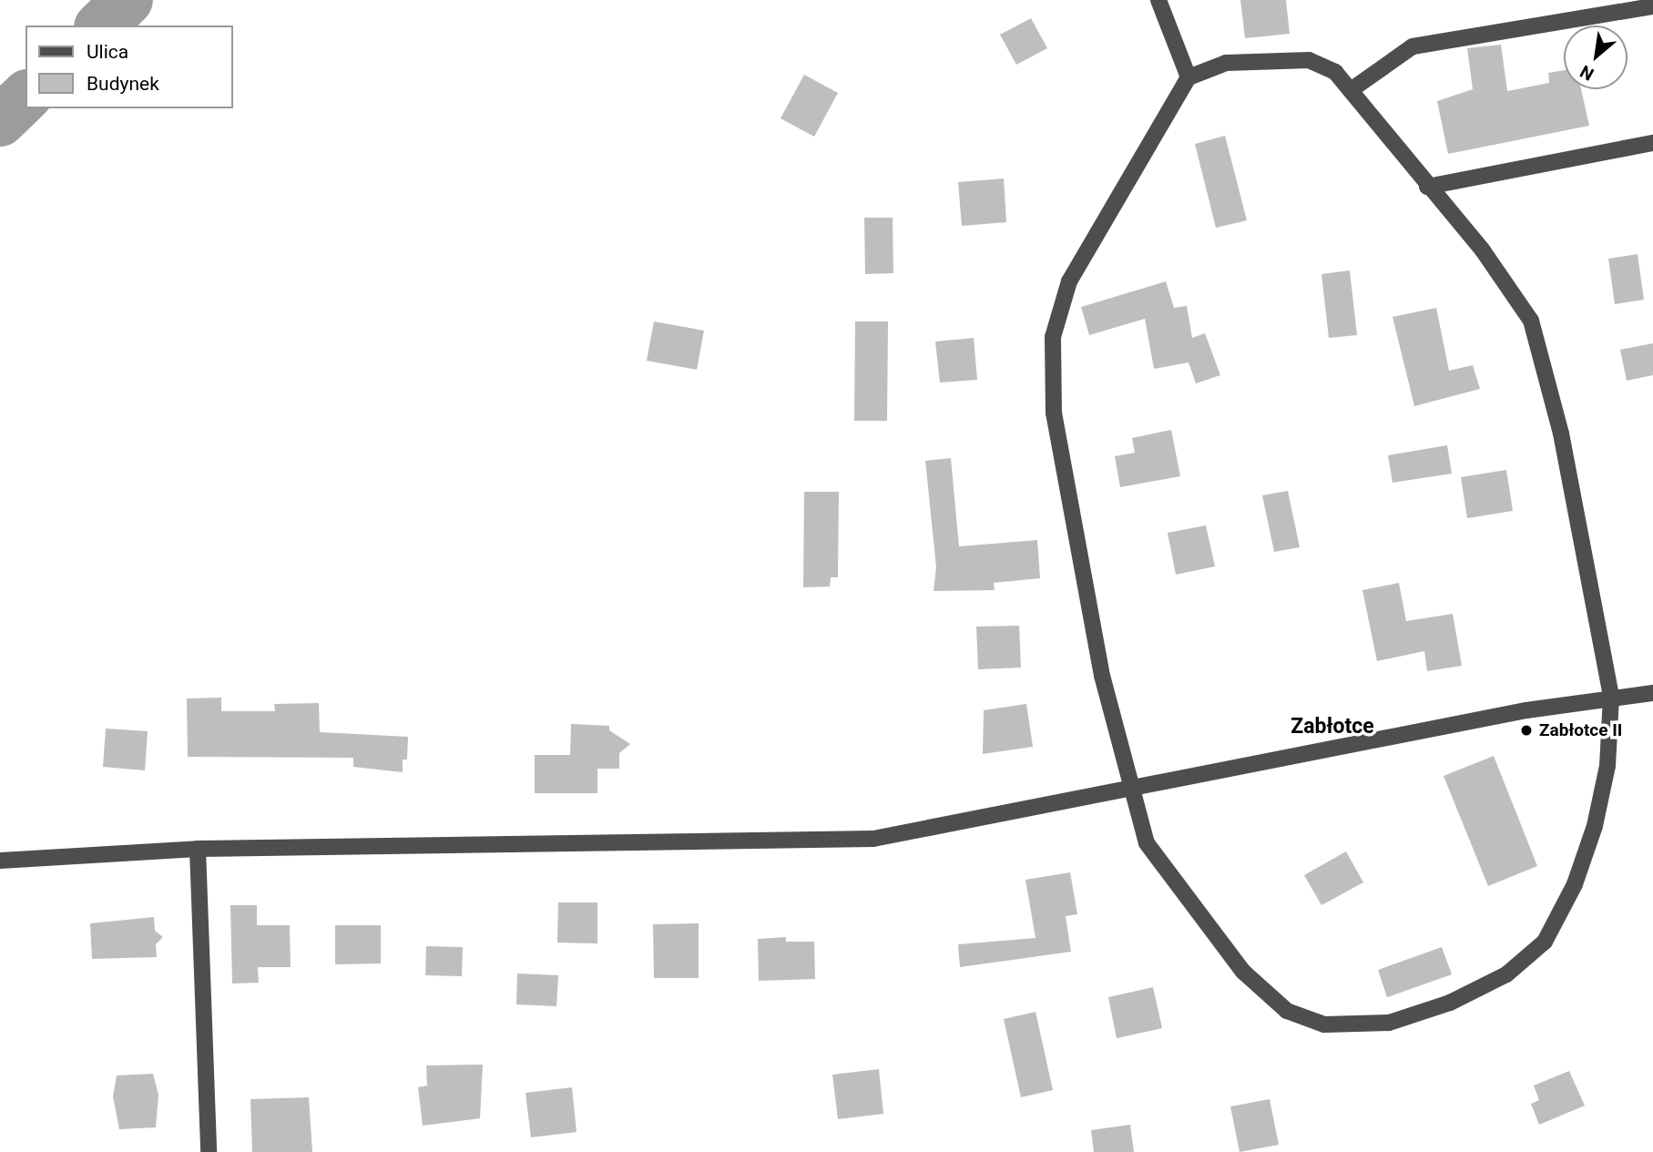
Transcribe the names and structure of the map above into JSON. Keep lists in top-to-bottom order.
{
  "districts": ["Zabłotce"],
  "places": ["Zabłotce II"],
  "legend": ["Ulica", "Budynek"],
  "north": "bottom left"
}
